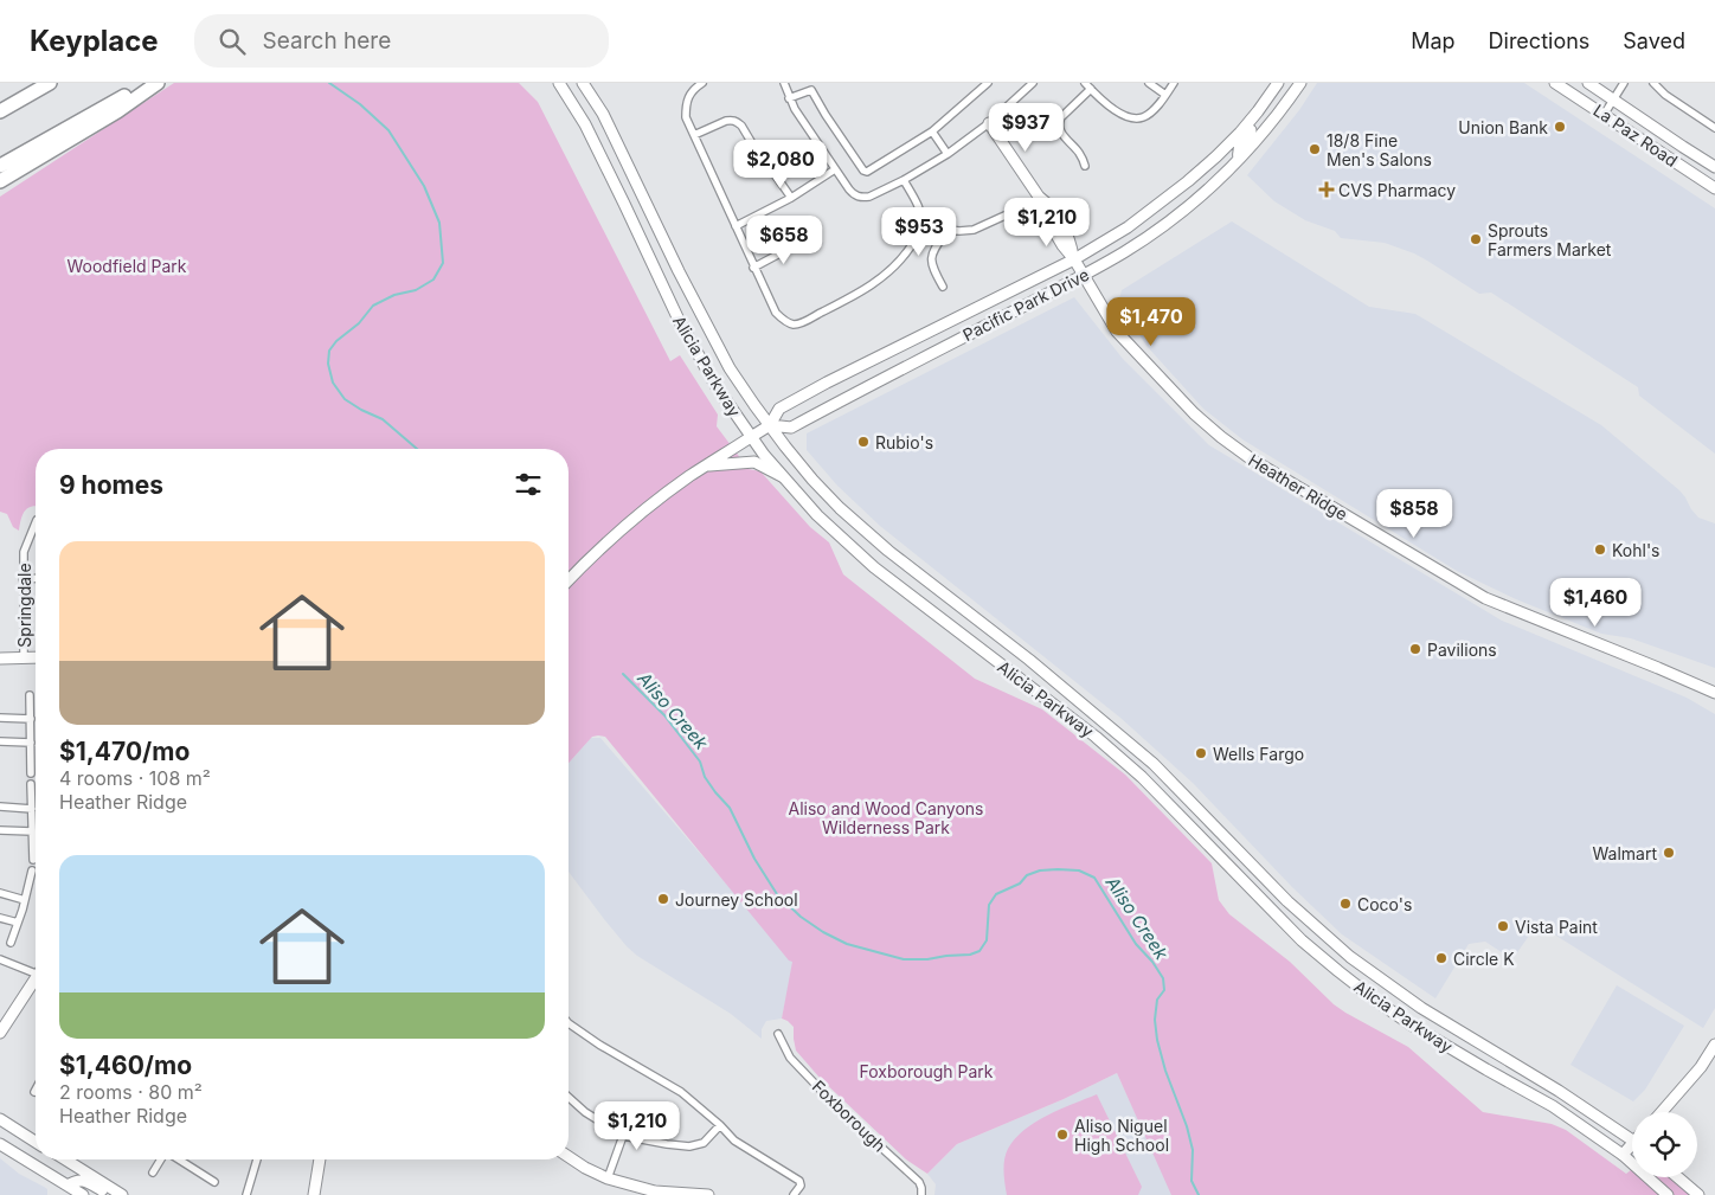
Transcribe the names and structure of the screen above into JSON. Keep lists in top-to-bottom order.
{
  "streets": {
    "main road": [
      "La Paz Road",
      "Pacific Park Drive",
      "Alicia Parkway",
      "Heather Ridge"
    ],
    "street": ["Springdale", "Foxborough"]
  },
  "crossings": [
    ["Pacific Park Drive", "Alicia Parkway"],
    ["Pacific Park Drive", "Heather Ridge"]
  ],
  "water": ["Aliso Creek"],
  "parks": ["Woodfield Park", "Aliso and Wood Canyons Wilderness Park", "Foxborough Park"],
  "places": {
    "other": [
      "Union Bank",
      "18/8 Fine Men's Salons",
      "Sprouts Farmers Market",
      "Rubio's",
      "Kohl's",
      "Pavilions",
      "Wells Fargo",
      "Walmart",
      "Journey School",
      "Coco's",
      "Vista Paint",
      "Circle K",
      "Aliso Niguel High School"
    ],
    "health": ["CVS Pharmacy"]
  },
  "page": {
    "header": "Keyplace",
    "search": "Search here",
    "nav": ["Map", "Directions", "Saved"],
    "price": [
      "$937",
      "$2,080",
      "$1,210",
      "$953",
      "$658",
      "$1,470",
      "$858",
      "$1,460",
      "$1,210"
    ],
    "heading": "9 homes",
    "list": [
      {
        "name": "$1,470/mo",
        "note": "4 rooms · 108 m² · Heather Ridge"
      },
      {
        "name": "$1,460/mo",
        "note": "2 rooms · 80 m² · Heather Ridge"
      }
    ]
  }
}
